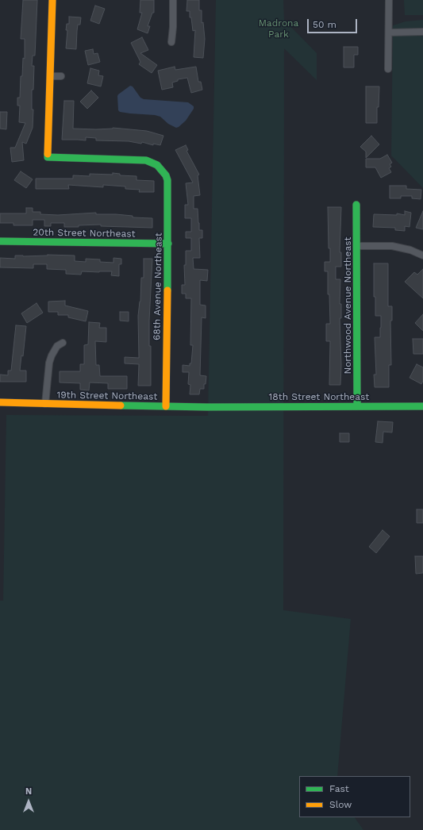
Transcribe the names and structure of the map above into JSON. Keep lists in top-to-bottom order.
{
  "streets": {
    "street": [
      "20th Street Northeast",
      "68th Avenue Northeast",
      "Northwood Avenue Northeast",
      "19th Street Northeast",
      "18th Street Northeast"
    ]
  },
  "crossings": [
    ["20th Street Northeast", "68th Avenue Northeast"],
    ["68th Avenue Northeast", "19th Street Northeast"],
    ["Northwood Avenue Northeast", "18th Street Northeast"],
    ["19th Street Northeast", "18th Street Northeast"]
  ],
  "parks": ["Madrona Park"],
  "legend": ["Fast", "Slow"],
  "scale_bar": "50 m",
  "north": "top"
}
